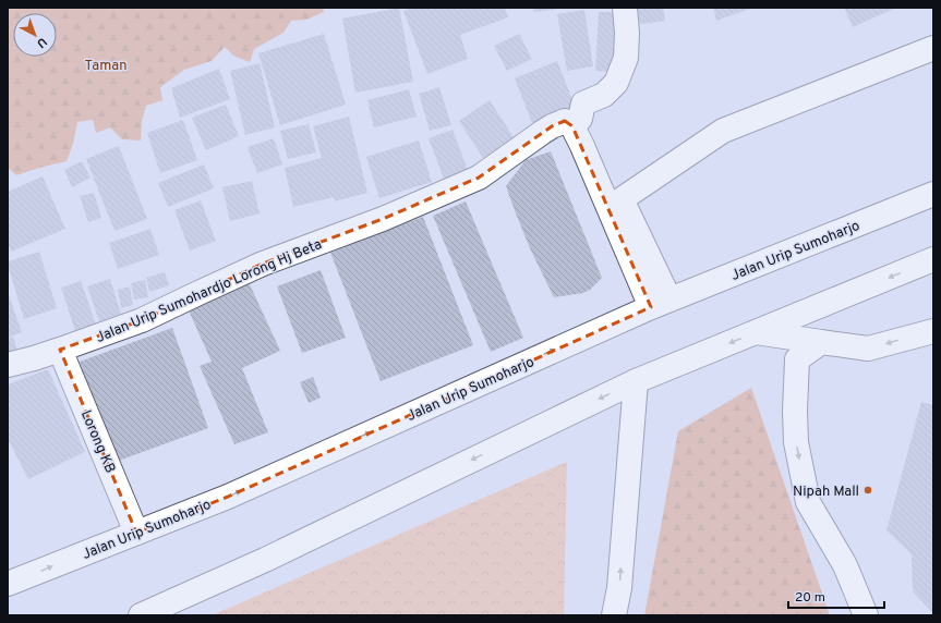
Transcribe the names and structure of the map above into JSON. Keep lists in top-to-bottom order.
{
  "streets": {
    "main road": ["Jalan Urip Sumoharjo", "Jalan Urip Sumohardjo Lorong Hj Beta", "Lorong KB"]
  },
  "crossings": [
    ["Jalan Urip Sumoharjo", "Lorong KB"],
    ["Jalan Urip Sumohardjo Lorong Hj Beta", "Lorong KB"]
  ],
  "parks": ["Taman"],
  "places": ["Nipah Mall"],
  "scale_bar": "20 m",
  "north": "bottom right"
}
